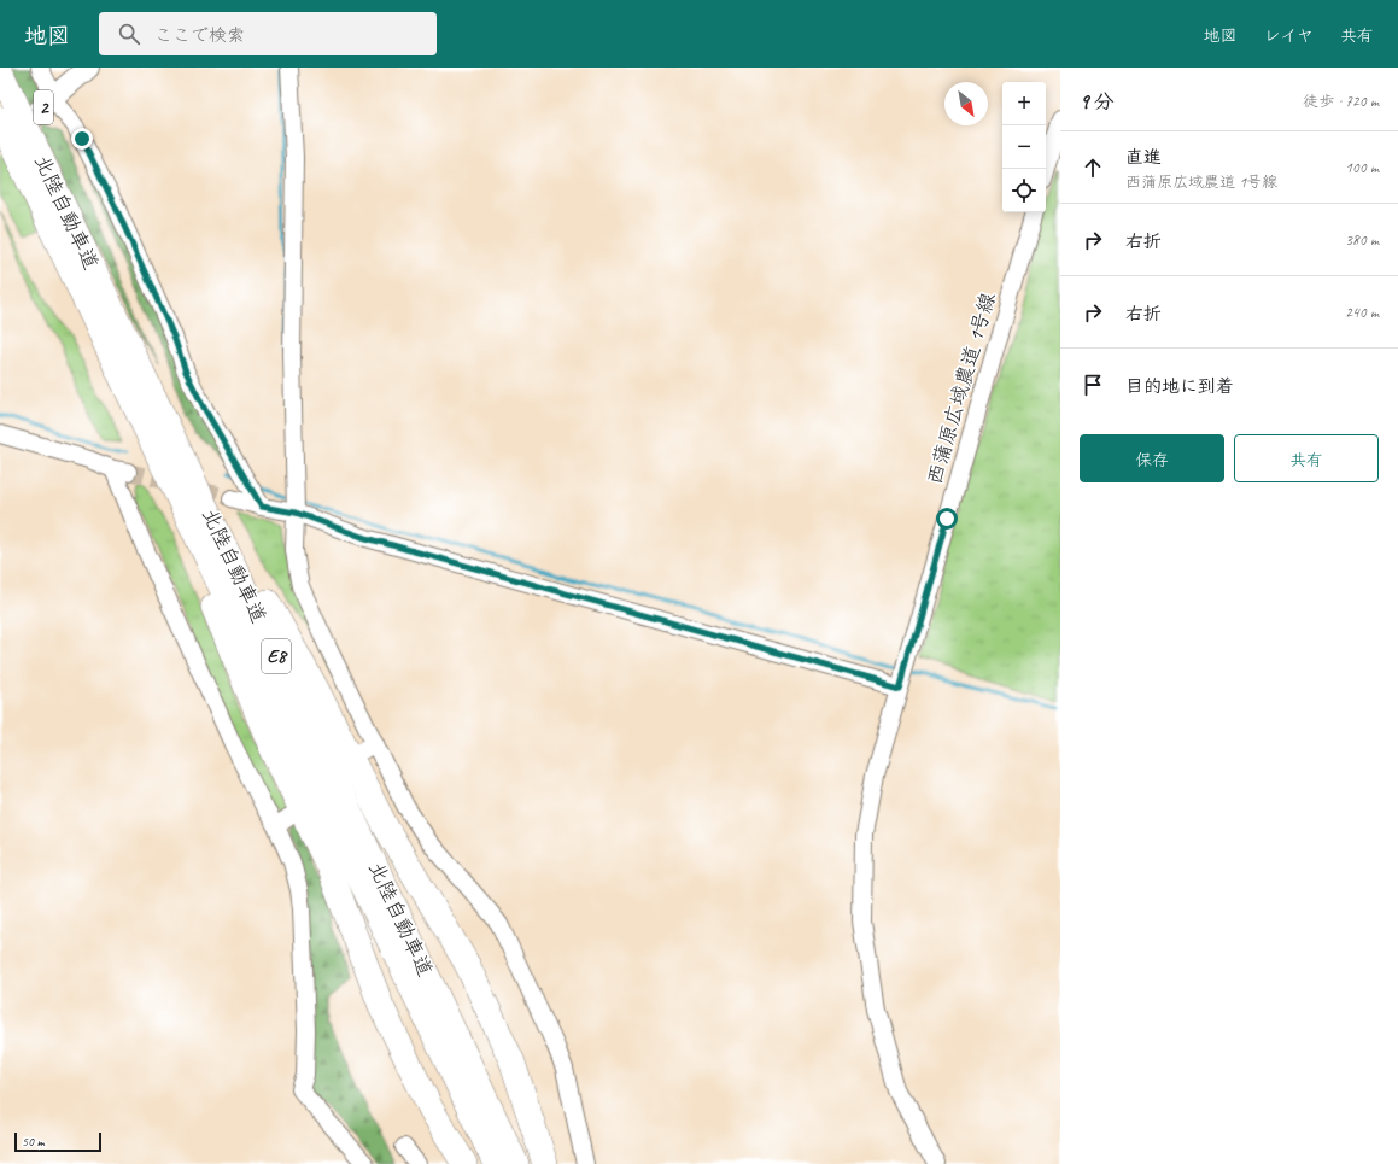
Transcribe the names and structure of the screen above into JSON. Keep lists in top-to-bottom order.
{
  "streets": {
    "highway": ["北陸自動車道", "E8"],
    "main road": ["2"],
    "street": ["西蒲原広域農道 1号線"]
  },
  "crossings": [
    ["2", "北陸自動車道"]
  ],
  "scale_bar": "50 m",
  "north": "bottom right",
  "page": {
    "header": "地図",
    "search": "ここで検索",
    "nav": ["地図", "レイヤ", "共有"],
    "heading": ["9 分", "徒歩 · 720 m"],
    "map_buttons": ["+", "−"],
    "list": [
      ["直進", "西蒲原広域農道 1号線", "100 m"],
      ["右折", "380 m"],
      ["右折", "240 m"],
      "目的地に到着"
    ],
    "buttons": ["保存", "共有"],
    "scale": "50 m"
  }
}
